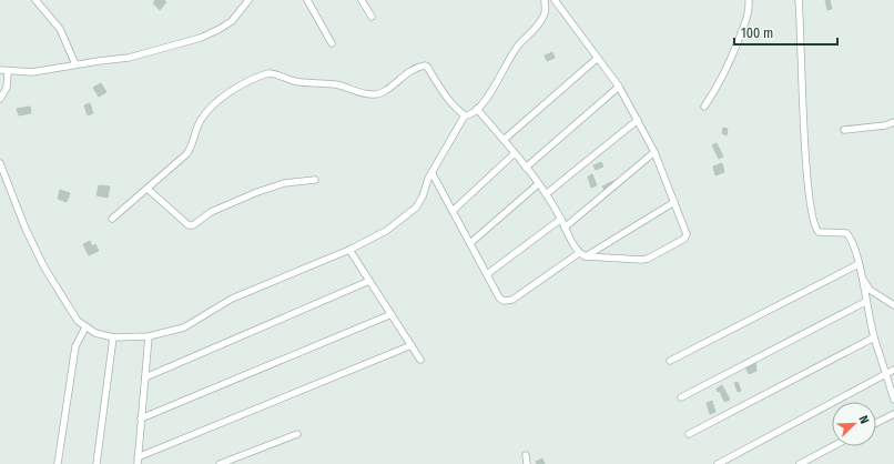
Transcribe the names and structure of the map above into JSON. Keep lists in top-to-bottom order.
{
  "scale_bar": "100 m",
  "north": "top right"
}
